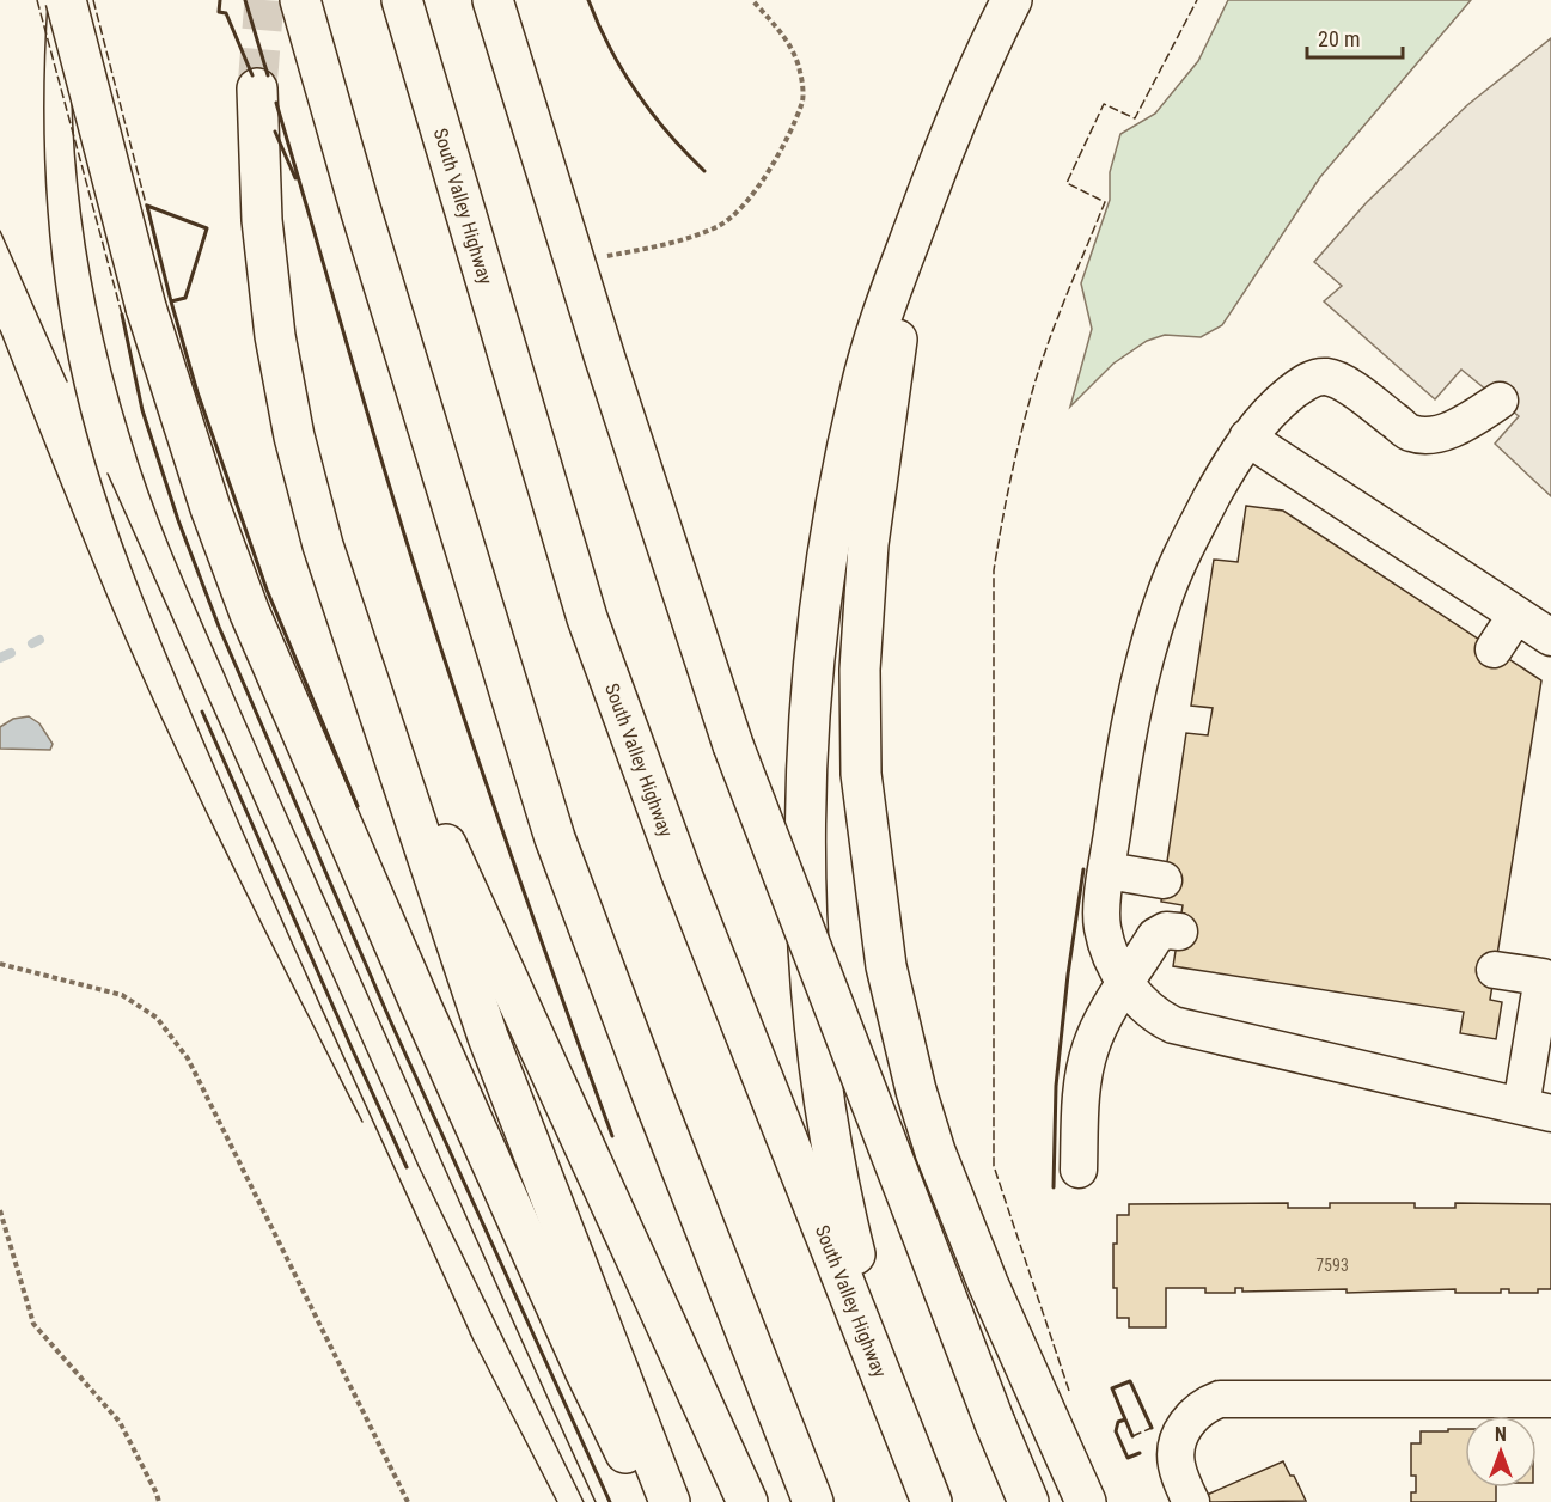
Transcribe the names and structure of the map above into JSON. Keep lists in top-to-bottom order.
{
  "streets": {
    "highway": ["South Valley Highway"]
  },
  "house_numbers": ["7593"],
  "scale_bar": "20 m",
  "north": "top"
}
